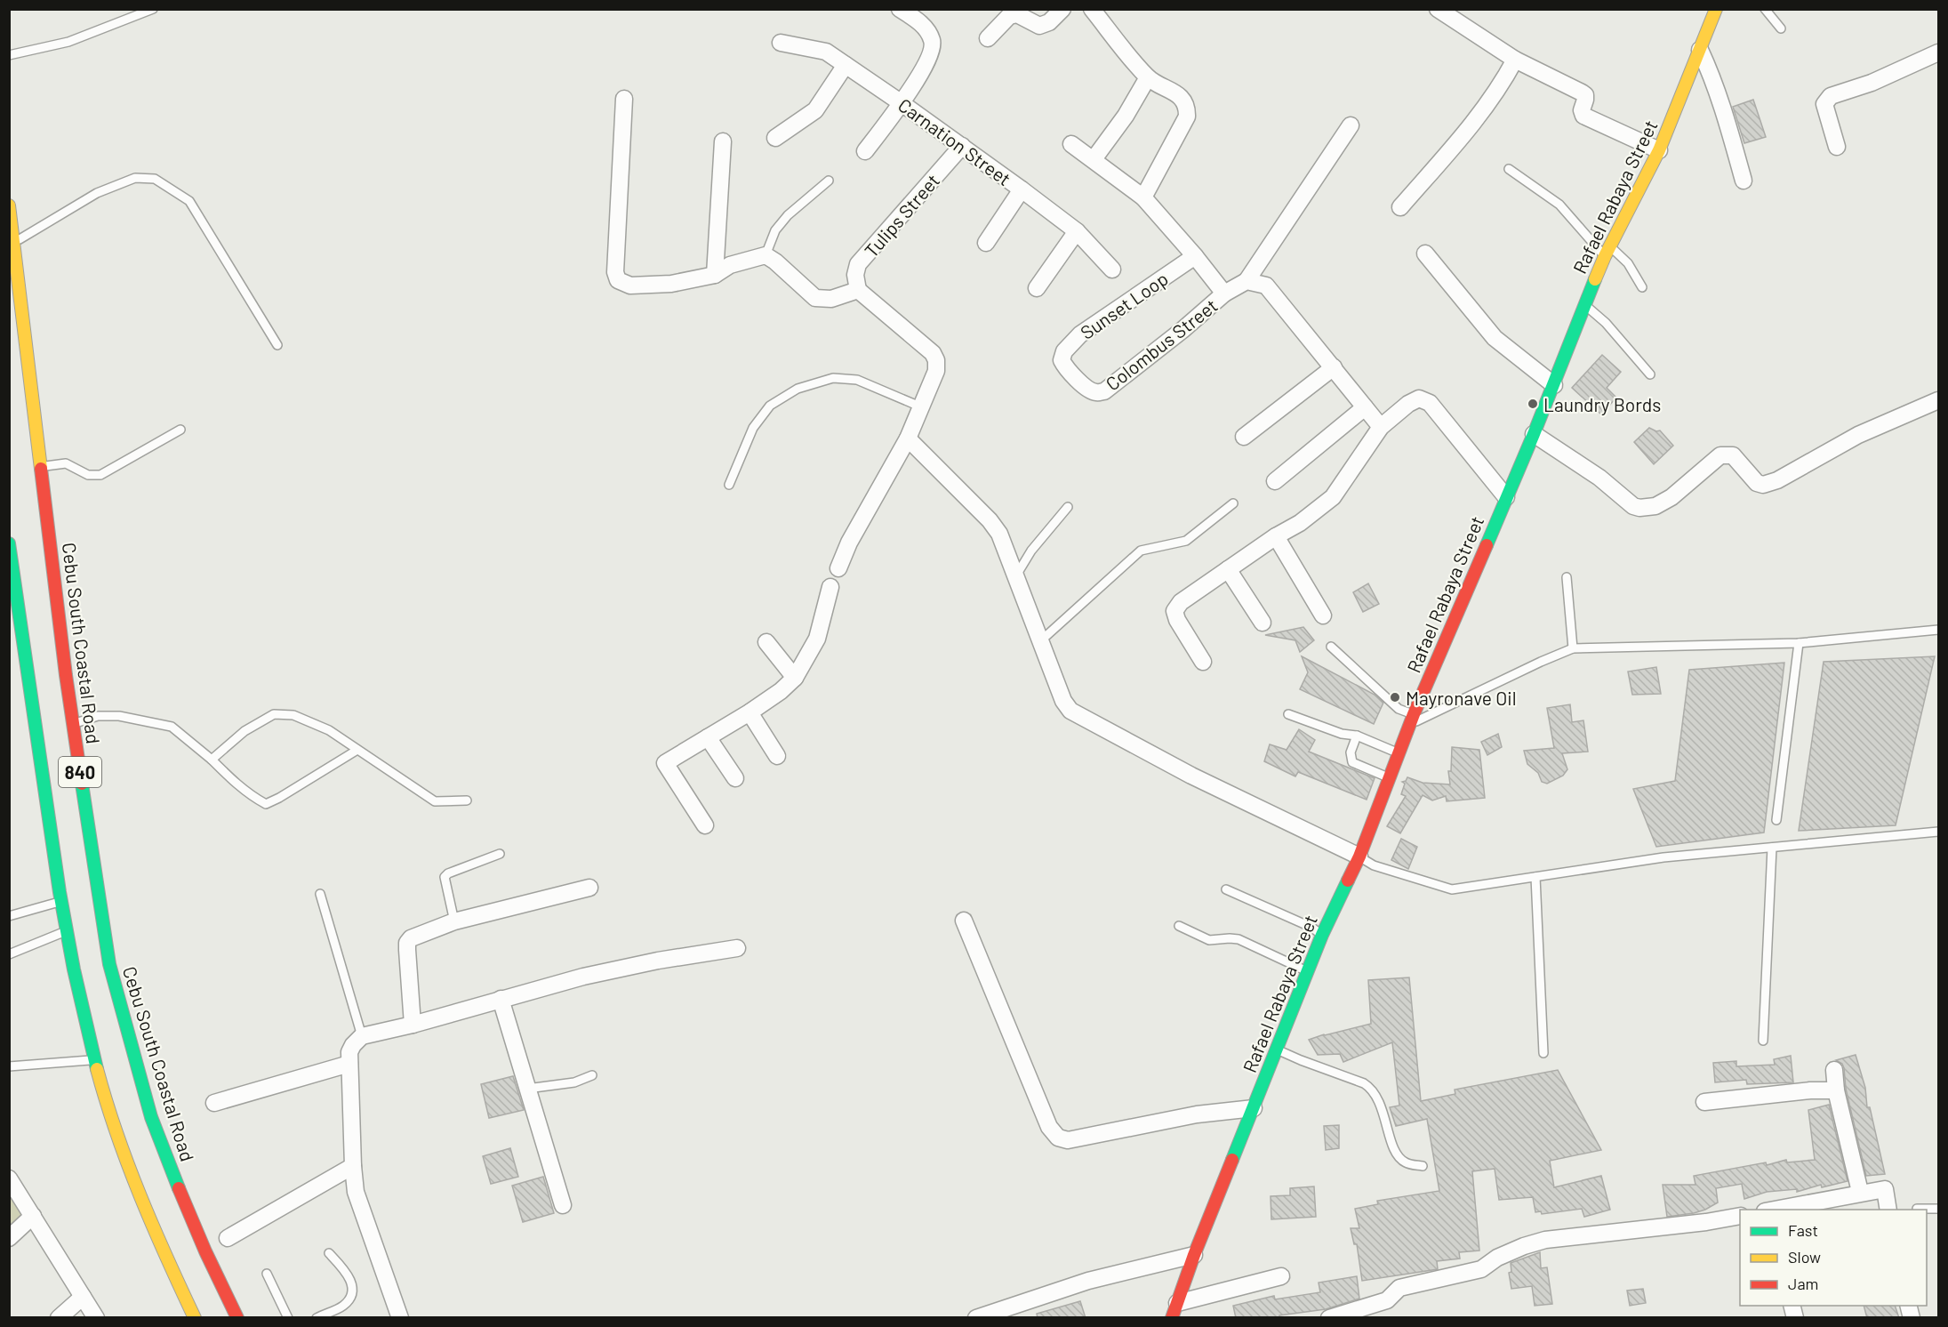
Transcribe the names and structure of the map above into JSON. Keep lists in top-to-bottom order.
{
  "streets": {
    "main road": ["Rafael Rabaya Street", "Cebu South Coastal Road", "840"],
    "street": [
      "Carnation Street",
      "Tulips Street",
      "Sunset Loop",
      "Colombus Street"
    ]
  },
  "crossings": [
    ["Carnation Street", "Tulips Street"],
    ["Sunset Loop", "Colombus Street"]
  ],
  "places": ["Laundry Bords", "Mayronave Oil"],
  "legend": ["Fast", "Slow", "Jam"]
}
